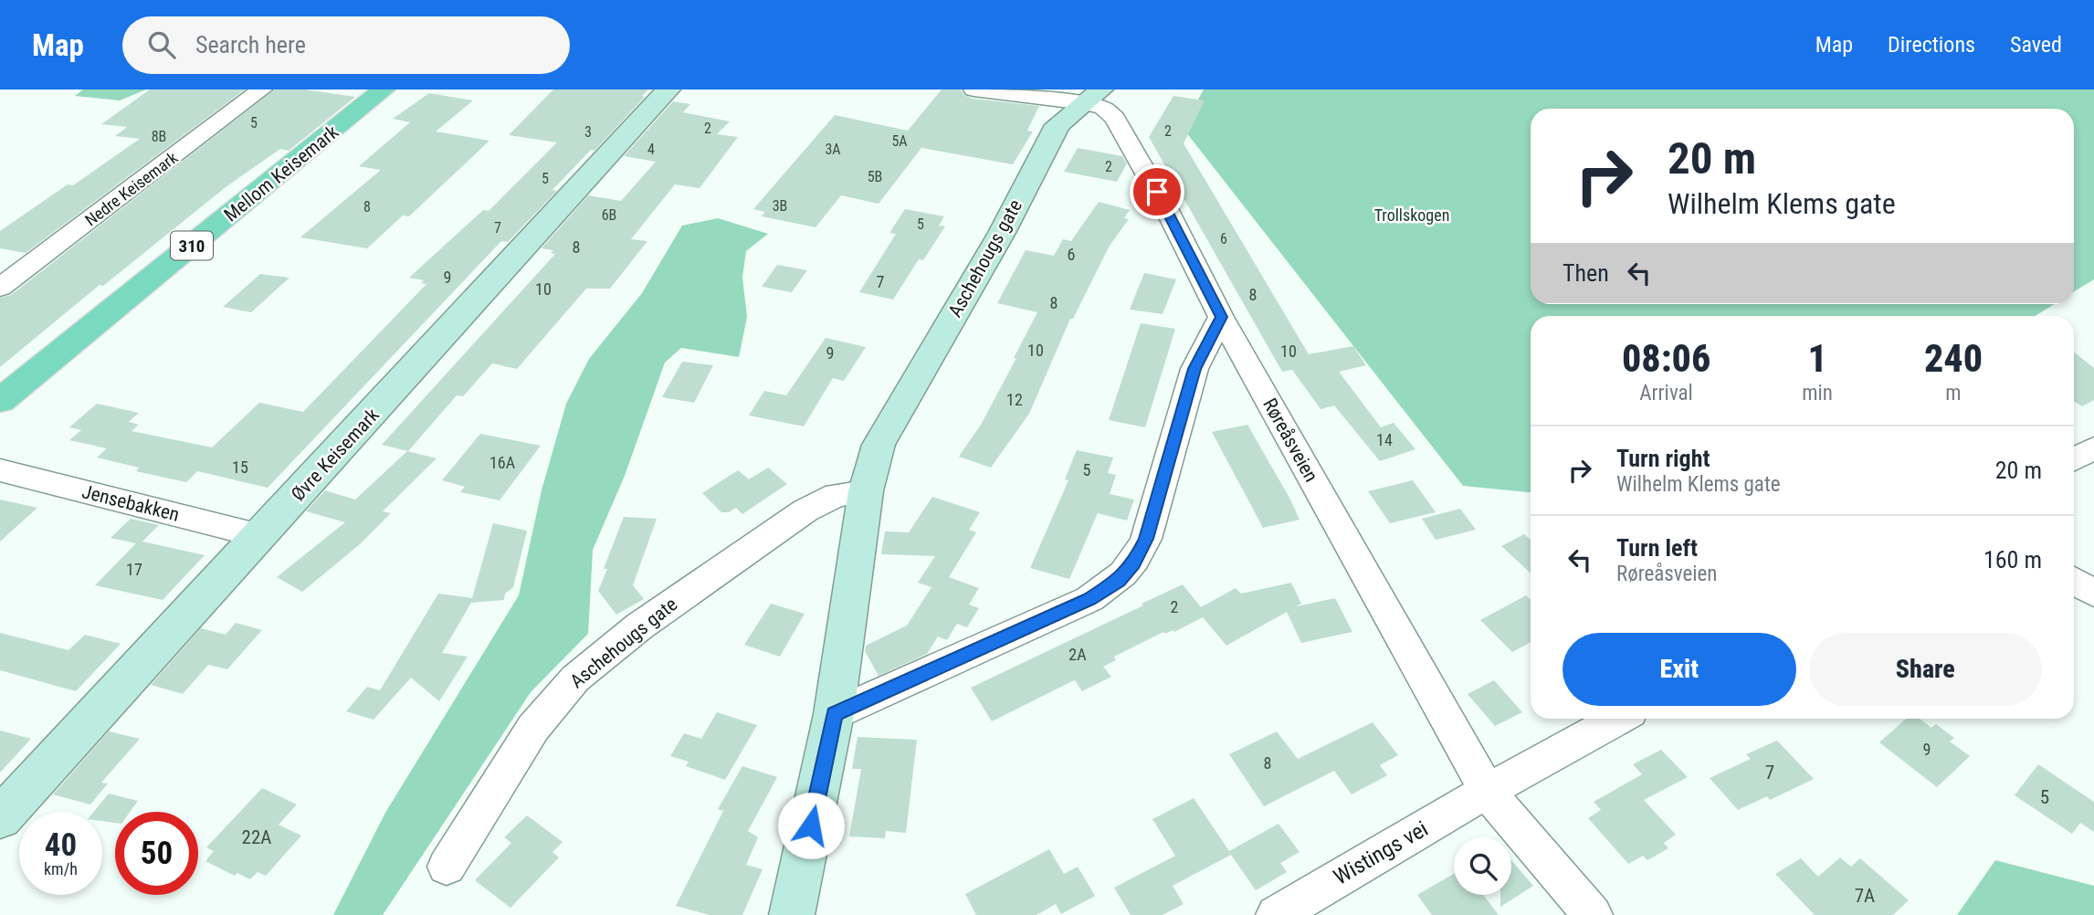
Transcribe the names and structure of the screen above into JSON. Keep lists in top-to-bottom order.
{
  "streets": {
    "main road": [
      "Mellom Keisemark",
      "310",
      "Aschehougs gate",
      "Øvre Keisemark"
    ],
    "street": [
      "Nedre Keisemark",
      "Røreåsveien",
      "Jensebakken",
      "Wistings vei"
    ]
  },
  "crossings": [
    ["Aschehougs gate", "Røreåsveien"],
    ["Røreåsveien", "Wistings vei"],
    ["Øvre Keisemark", "Jensebakken"]
  ],
  "parks": ["Trollskogen"],
  "house_numbers": [
    "5",
    "2",
    "2",
    "3",
    "8B",
    "5A",
    "4",
    "3A",
    "2",
    "5B",
    "5",
    "3B",
    "8",
    "6B",
    "5",
    "7",
    "6",
    "8",
    "6",
    "9",
    "7",
    "10",
    "8",
    "8",
    "10",
    "10",
    "9",
    "12",
    "14",
    "16A",
    "15",
    "5",
    "17",
    "2",
    "2A",
    "9",
    "8",
    "7",
    "5",
    "22A",
    "7A"
  ],
  "page": {
    "header": "Map",
    "search": "Search here",
    "nav": ["Map", "Directions", "Saved"],
    "turn": ["20 m", "Wilhelm Klems gate"],
    "then": "Then",
    "eta": [
      "08:06",
      "Arrival",
      "1",
      "min",
      "240",
      "m"
    ],
    "list": [
      {
        "name": "Turn right",
        "note": "Wilhelm Klems gate",
        "value": "20 m"
      },
      {
        "name": "Turn left",
        "note": "Røreåsveien",
        "value": "160 m"
      }
    ],
    "buttons": ["Exit", "Share"],
    "speed": "40 km/h",
    "limit": "50"
  }
}
